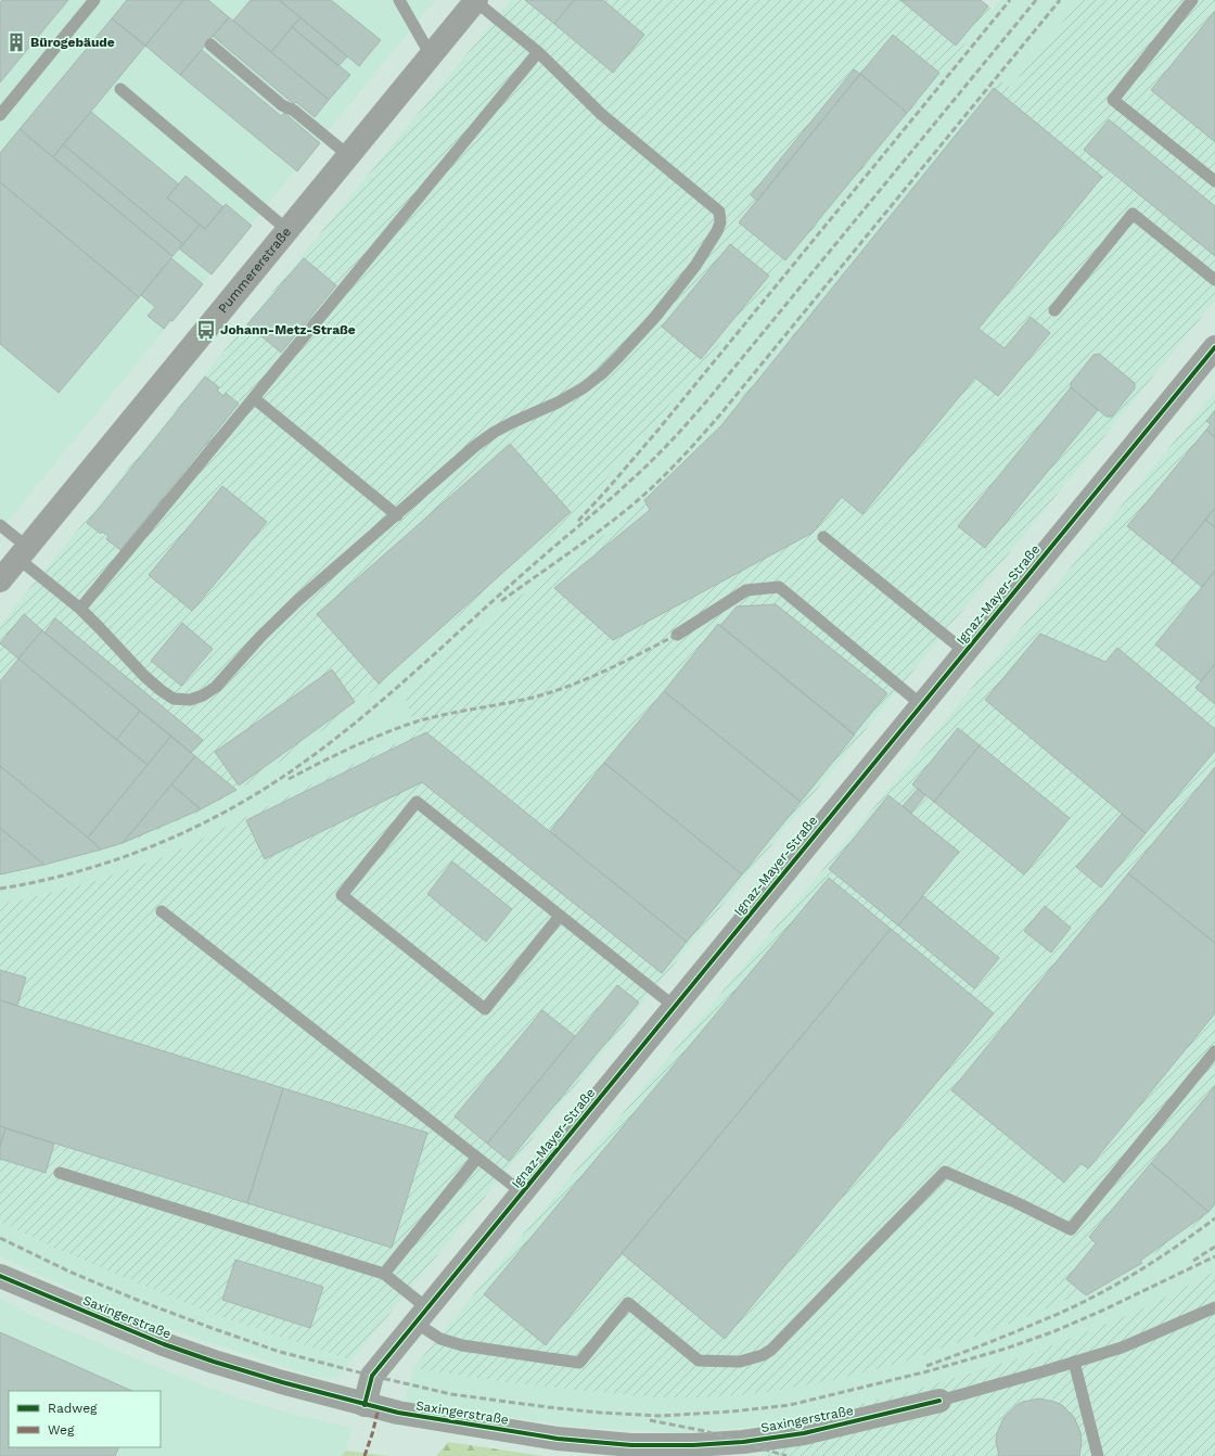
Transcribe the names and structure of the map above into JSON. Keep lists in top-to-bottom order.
{
  "streets": {
    "street": ["Pummererstraße", "Ignaz-Mayer-Straße", "Saxingerstraße"]
  },
  "crossings": [
    ["Ignaz-Mayer-Straße", "Saxingerstraße"]
  ],
  "places": {
    "building": ["Bürogebäude"],
    "bus stop": ["Johann-Metz-Straße"]
  },
  "legend": ["Radweg", "Weg"]
}
